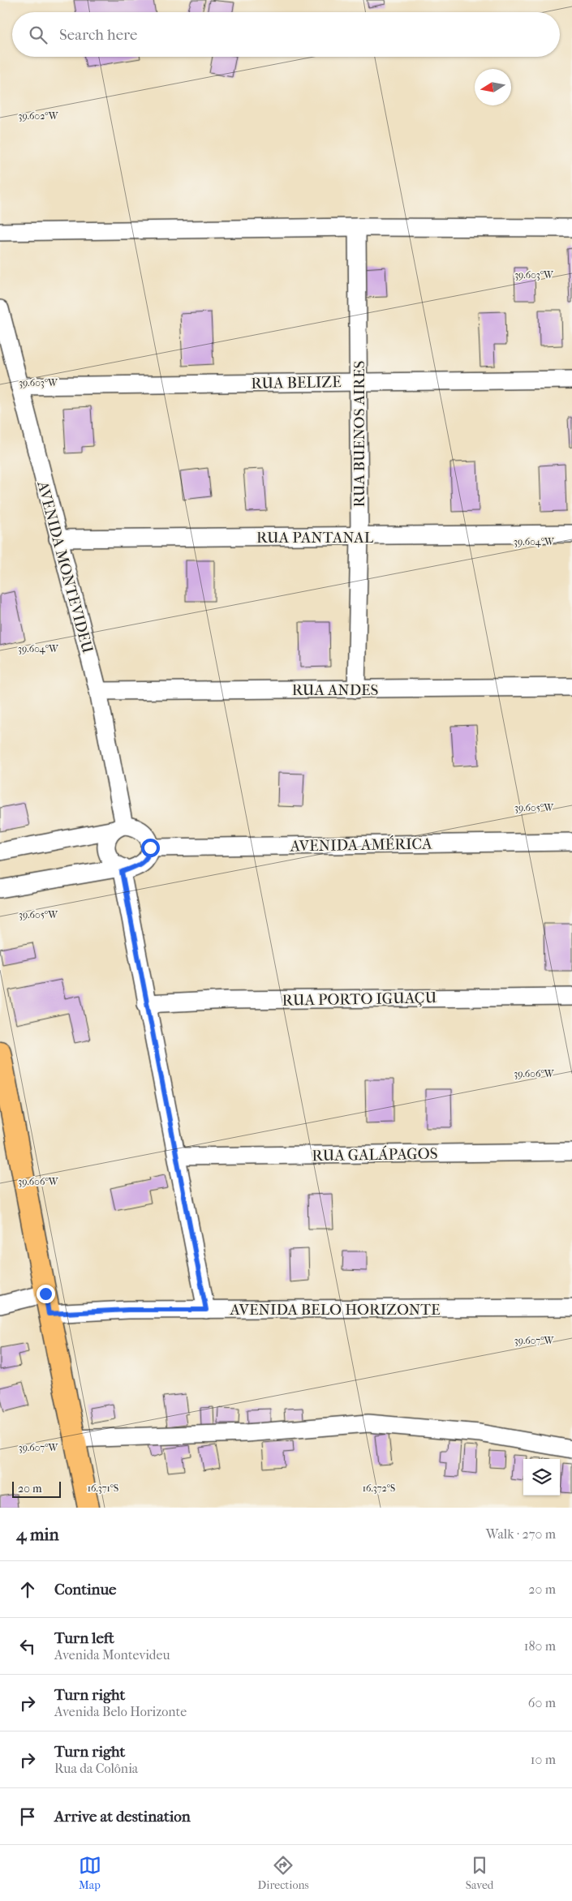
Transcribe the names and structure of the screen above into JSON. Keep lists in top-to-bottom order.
{
  "streets": {
    "street": [
      "RUA BELIZE",
      "RUA BUENOS AIRES",
      "RUA PANTANAL",
      "AVENIDA MONTEVIDEU",
      "RUA ANDES",
      "AVENIDA AMÉRICA",
      "RUA PORTO IGUAÇU",
      "RUA GALÁPAGOS",
      "AVENIDA BELO HORIZONTE"
    ]
  },
  "crossings": [
    ["RUA BELIZE", "RUA BUENOS AIRES"],
    ["RUA BELIZE", "AVENIDA MONTEVIDEU"],
    ["RUA BUENOS AIRES", "RUA PANTANAL"],
    ["RUA BUENOS AIRES", "RUA ANDES"],
    ["RUA PANTANAL", "AVENIDA MONTEVIDEU"],
    ["AVENIDA MONTEVIDEU", "RUA ANDES"],
    ["AVENIDA MONTEVIDEU", "AVENIDA AMÉRICA"]
  ],
  "scale_bar": "20 m",
  "north": "left",
  "page": {
    "search": "Search here",
    "scale": "20 m",
    "heading": ["4 min", "Walk · 270 m"],
    "list": [
      ["Continue", "20 m"],
      ["Turn left", "Avenida Montevideu", "180 m"],
      ["Turn right", "Avenida Belo Horizonte", "60 m"],
      ["Turn right", "Rua da Colônia", "10 m"],
      "Arrive at destination"
    ],
    "nav": ["Map", "Directions", "Saved"]
  },
  "coordinates": [
    "39.602°W",
    "39.603°W",
    "39.604°W",
    "39.605°W",
    "39.606°W",
    "39.607°W",
    "16.371°S",
    "16.372°S"
  ]
}
